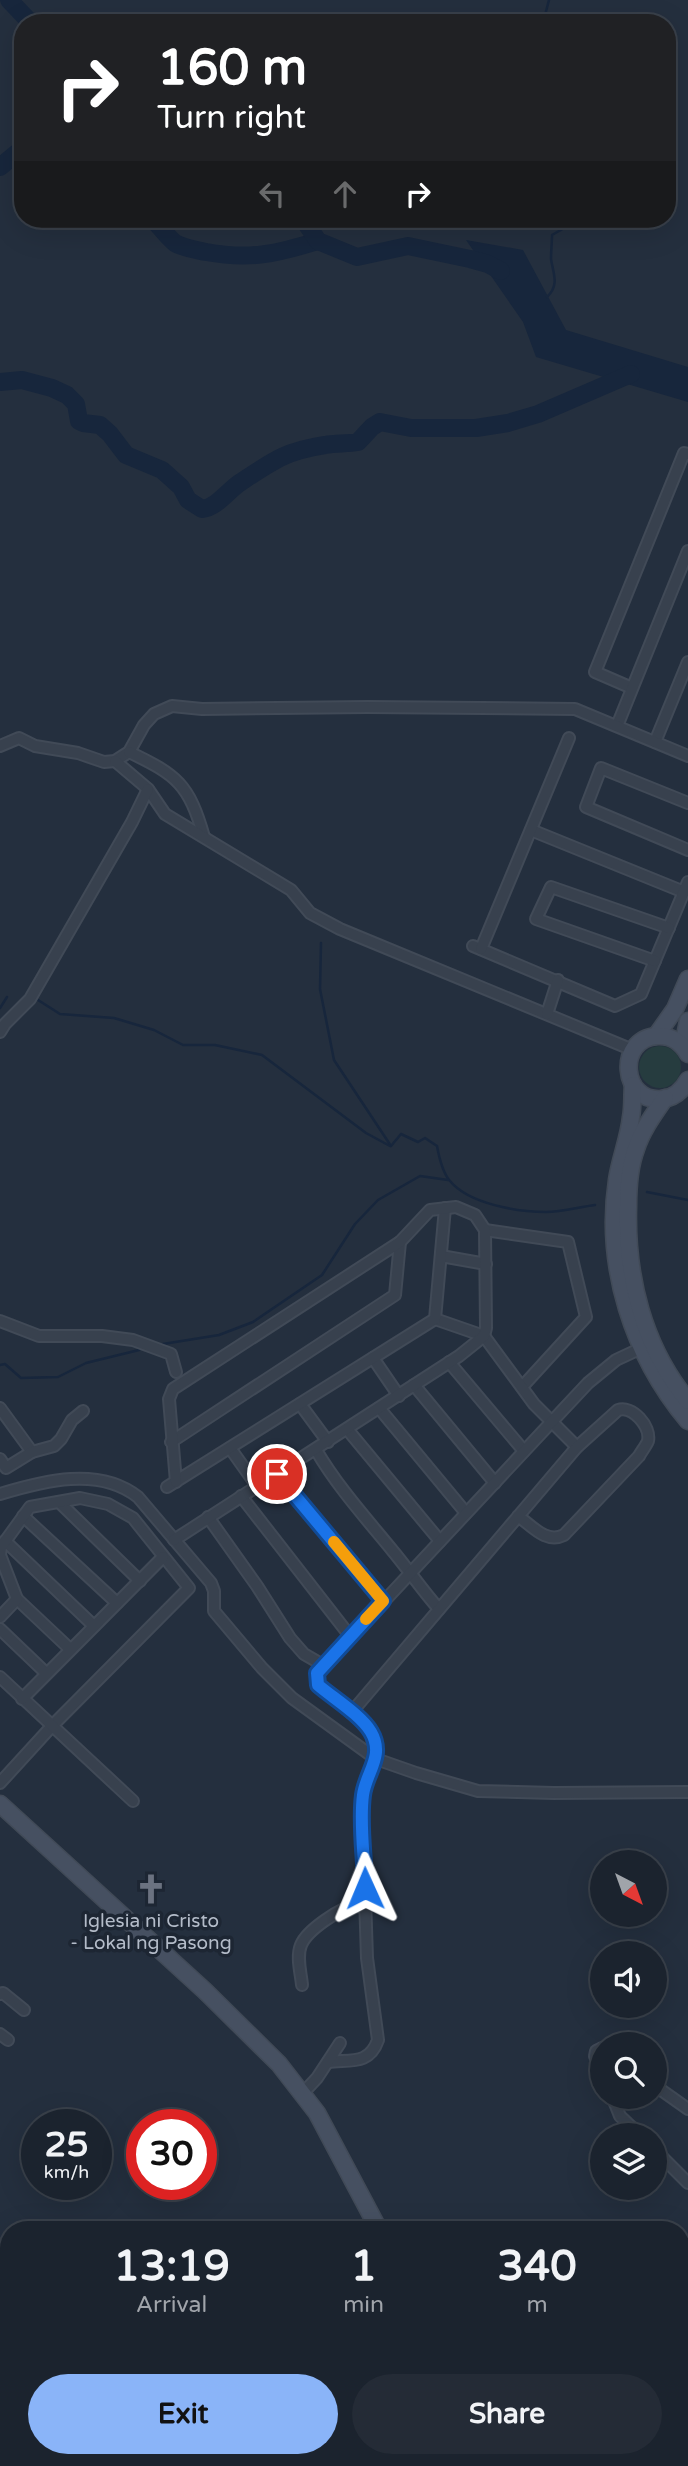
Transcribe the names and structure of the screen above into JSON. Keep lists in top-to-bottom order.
{
  "places": {
    "church": ["Iglesia ni Cristo - Lokal ng Pasong"]
  },
  "north": "bottom right",
  "page": {
    "turn": ["160 m", "Turn right"],
    "speed": "25 km/h",
    "limit": "30",
    "eta": [
      "13:19",
      "Arrival",
      "1",
      "min",
      "340",
      "m"
    ],
    "buttons": ["Exit", "Share"]
  }
}
